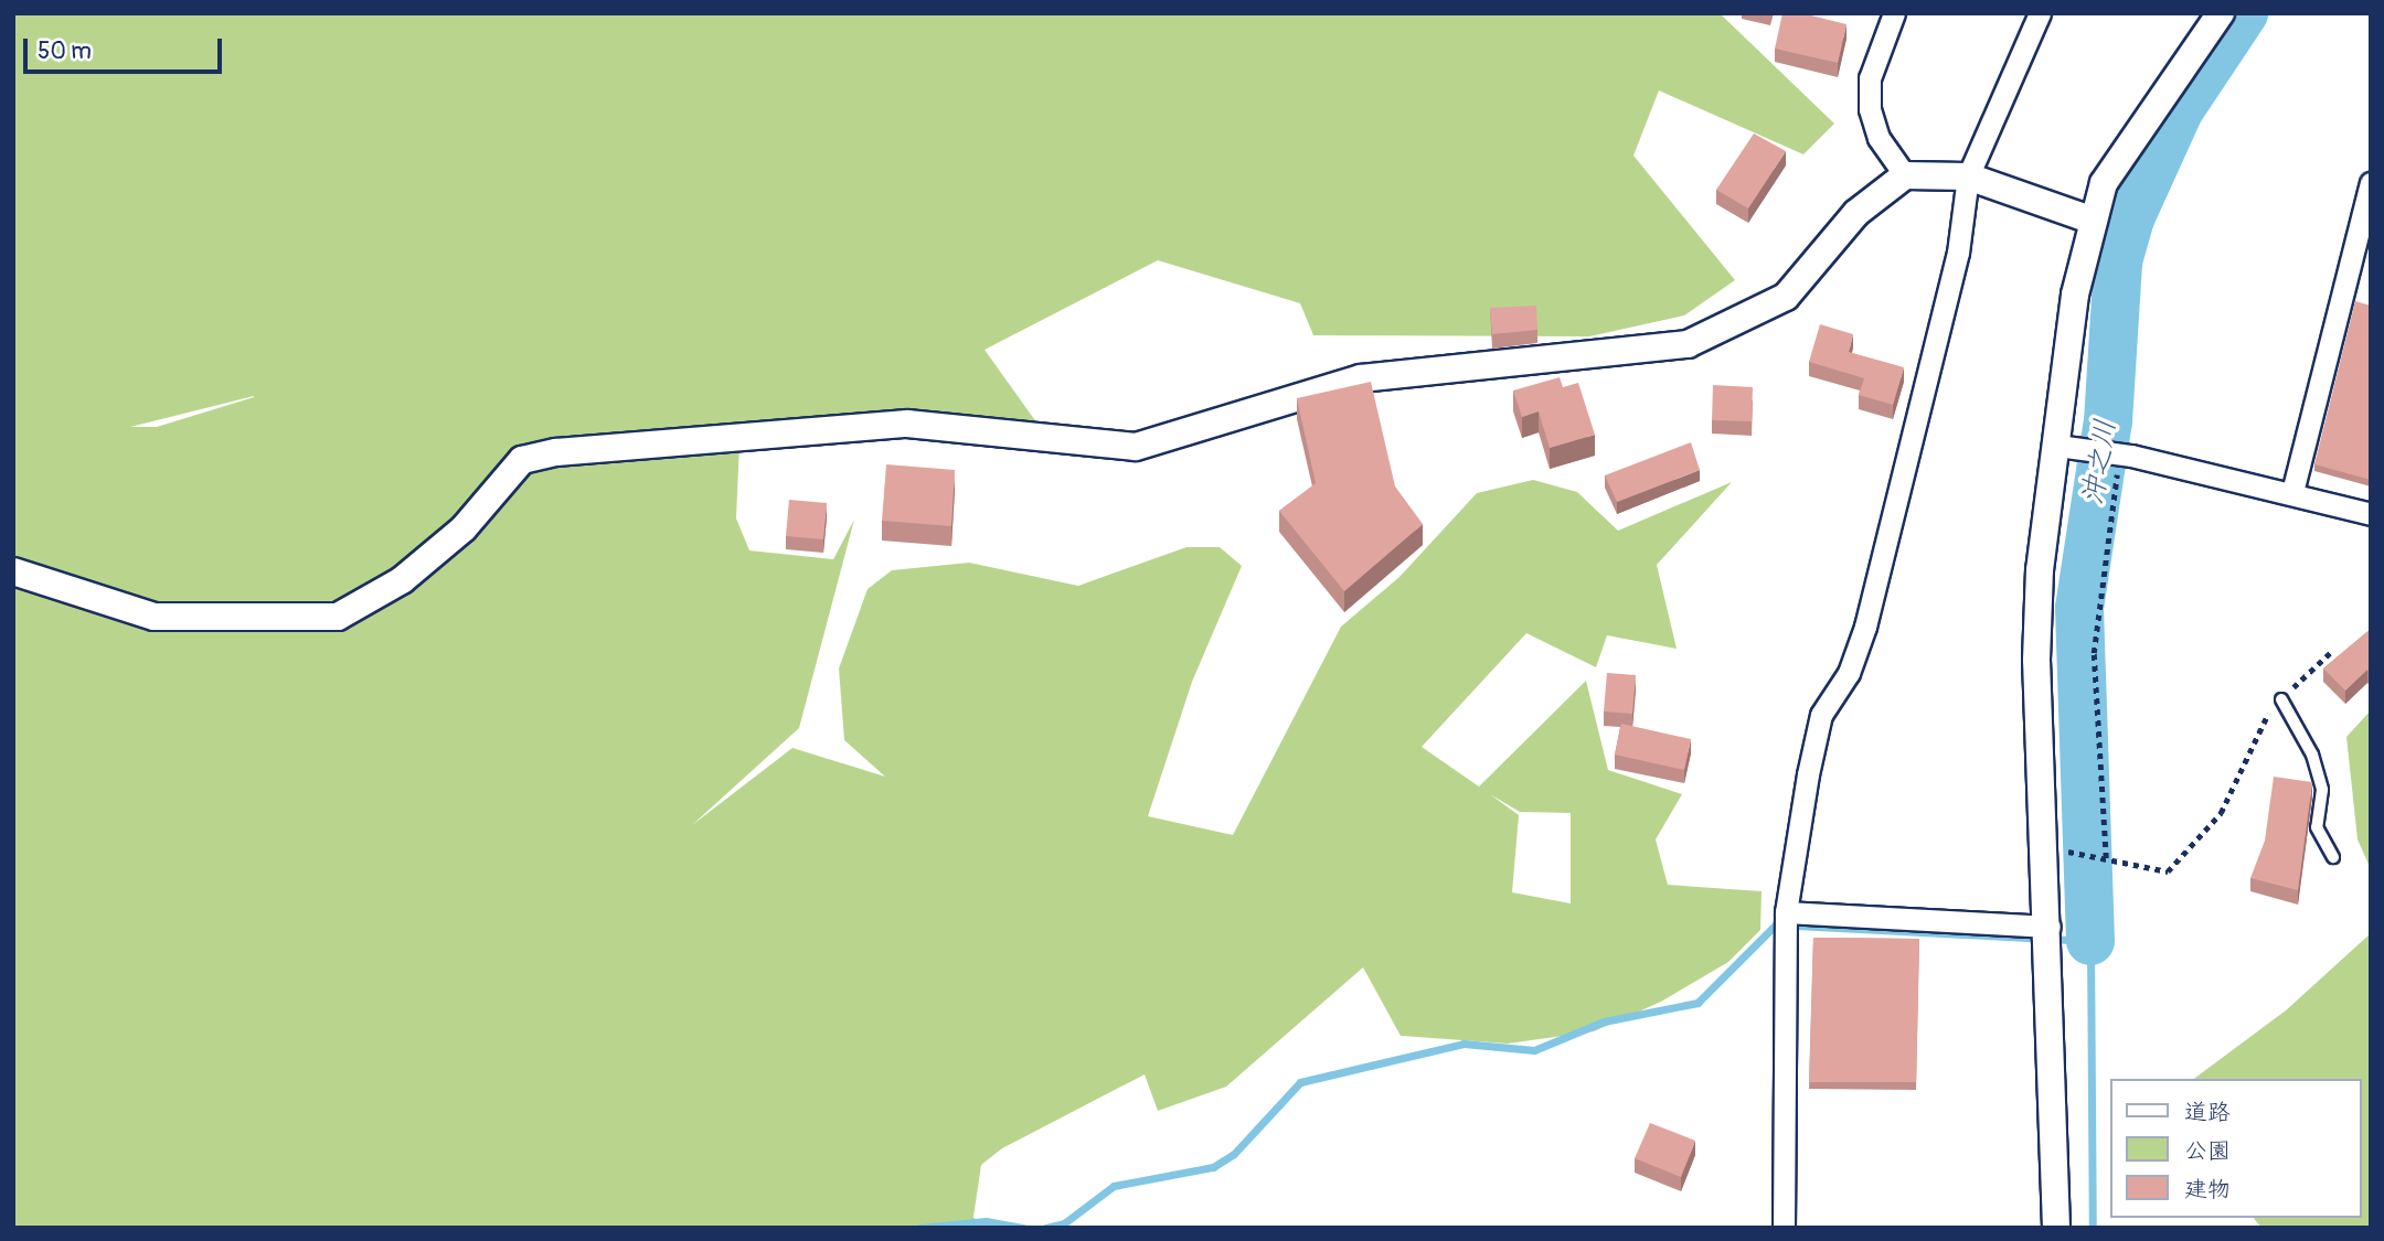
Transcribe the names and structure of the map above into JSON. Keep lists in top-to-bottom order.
{
  "water": ["沖之川"],
  "legend": ["道路", "公園", "建物"],
  "scale_bar": "50 m"
}
